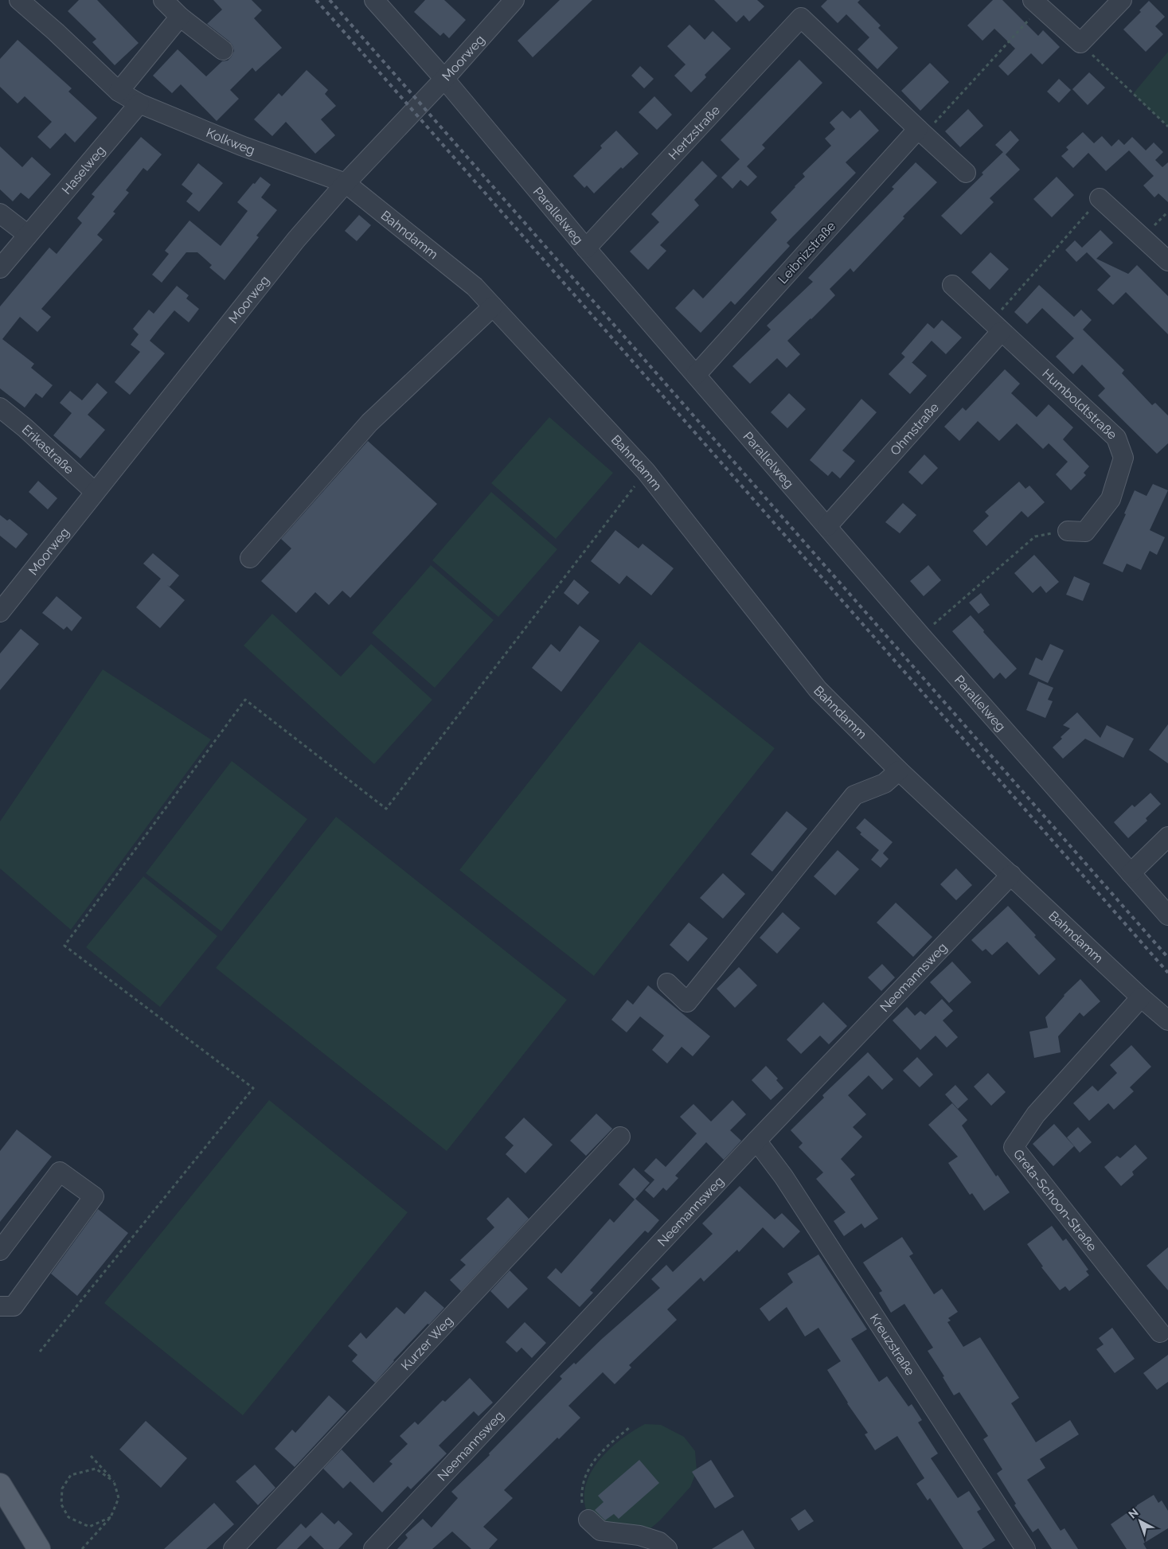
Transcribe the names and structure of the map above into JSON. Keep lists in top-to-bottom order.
{
  "streets": {
    "street": [
      "Moorweg",
      "Hertzstraße",
      "Kolkweg",
      "Haselweg",
      "Parallelweg",
      "Bahndamm",
      "Leibnizstraße",
      "Humboldtstraße",
      "Ohmstraße",
      "Erikastraße",
      "Neemannsweg",
      "Greta-Schoon-Straße",
      "Kurzer Weg",
      "Kreuzstraße"
    ]
  },
  "crossings": [
    ["Moorweg", "Kolkweg"],
    ["Moorweg", "Parallelweg"],
    ["Moorweg", "Bahndamm"],
    ["Moorweg", "Erikastraße"],
    ["Hertzstraße", "Parallelweg"],
    ["Hertzstraße", "Leibnizstraße"],
    ["Kolkweg", "Haselweg"],
    ["Kolkweg", "Bahndamm"],
    ["Parallelweg", "Leibnizstraße"],
    ["Parallelweg", "Ohmstraße"],
    ["Bahndamm", "Neemannsweg"],
    ["Bahndamm", "Greta-Schoon-Straße"],
    ["Humboldtstraße", "Ohmstraße"],
    ["Neemannsweg", "Kreuzstraße"]
  ],
  "north": "top left"
}
